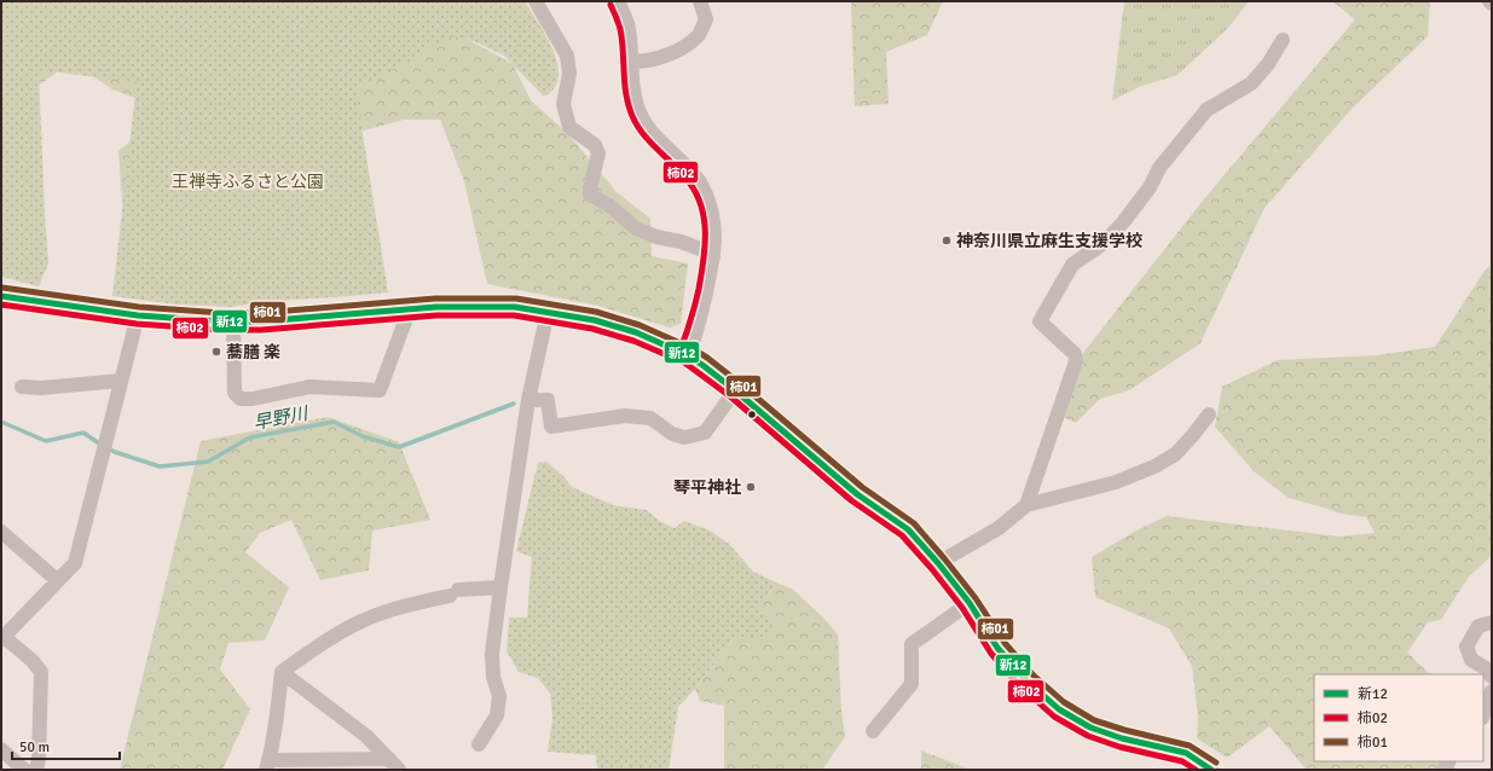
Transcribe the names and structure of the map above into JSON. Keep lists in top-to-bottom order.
{
  "water": ["早野川"],
  "parks": ["王禅寺ふるさと公園"],
  "places": ["神奈川県立麻生支援学校", "蕎膳 楽", "琴平神社"],
  "lines": ["transit line 柿02", "transit line 柿01", "transit line 新12"],
  "legend": ["新12", "柿02", "柿01"],
  "scale_bar": "50 m"
}
